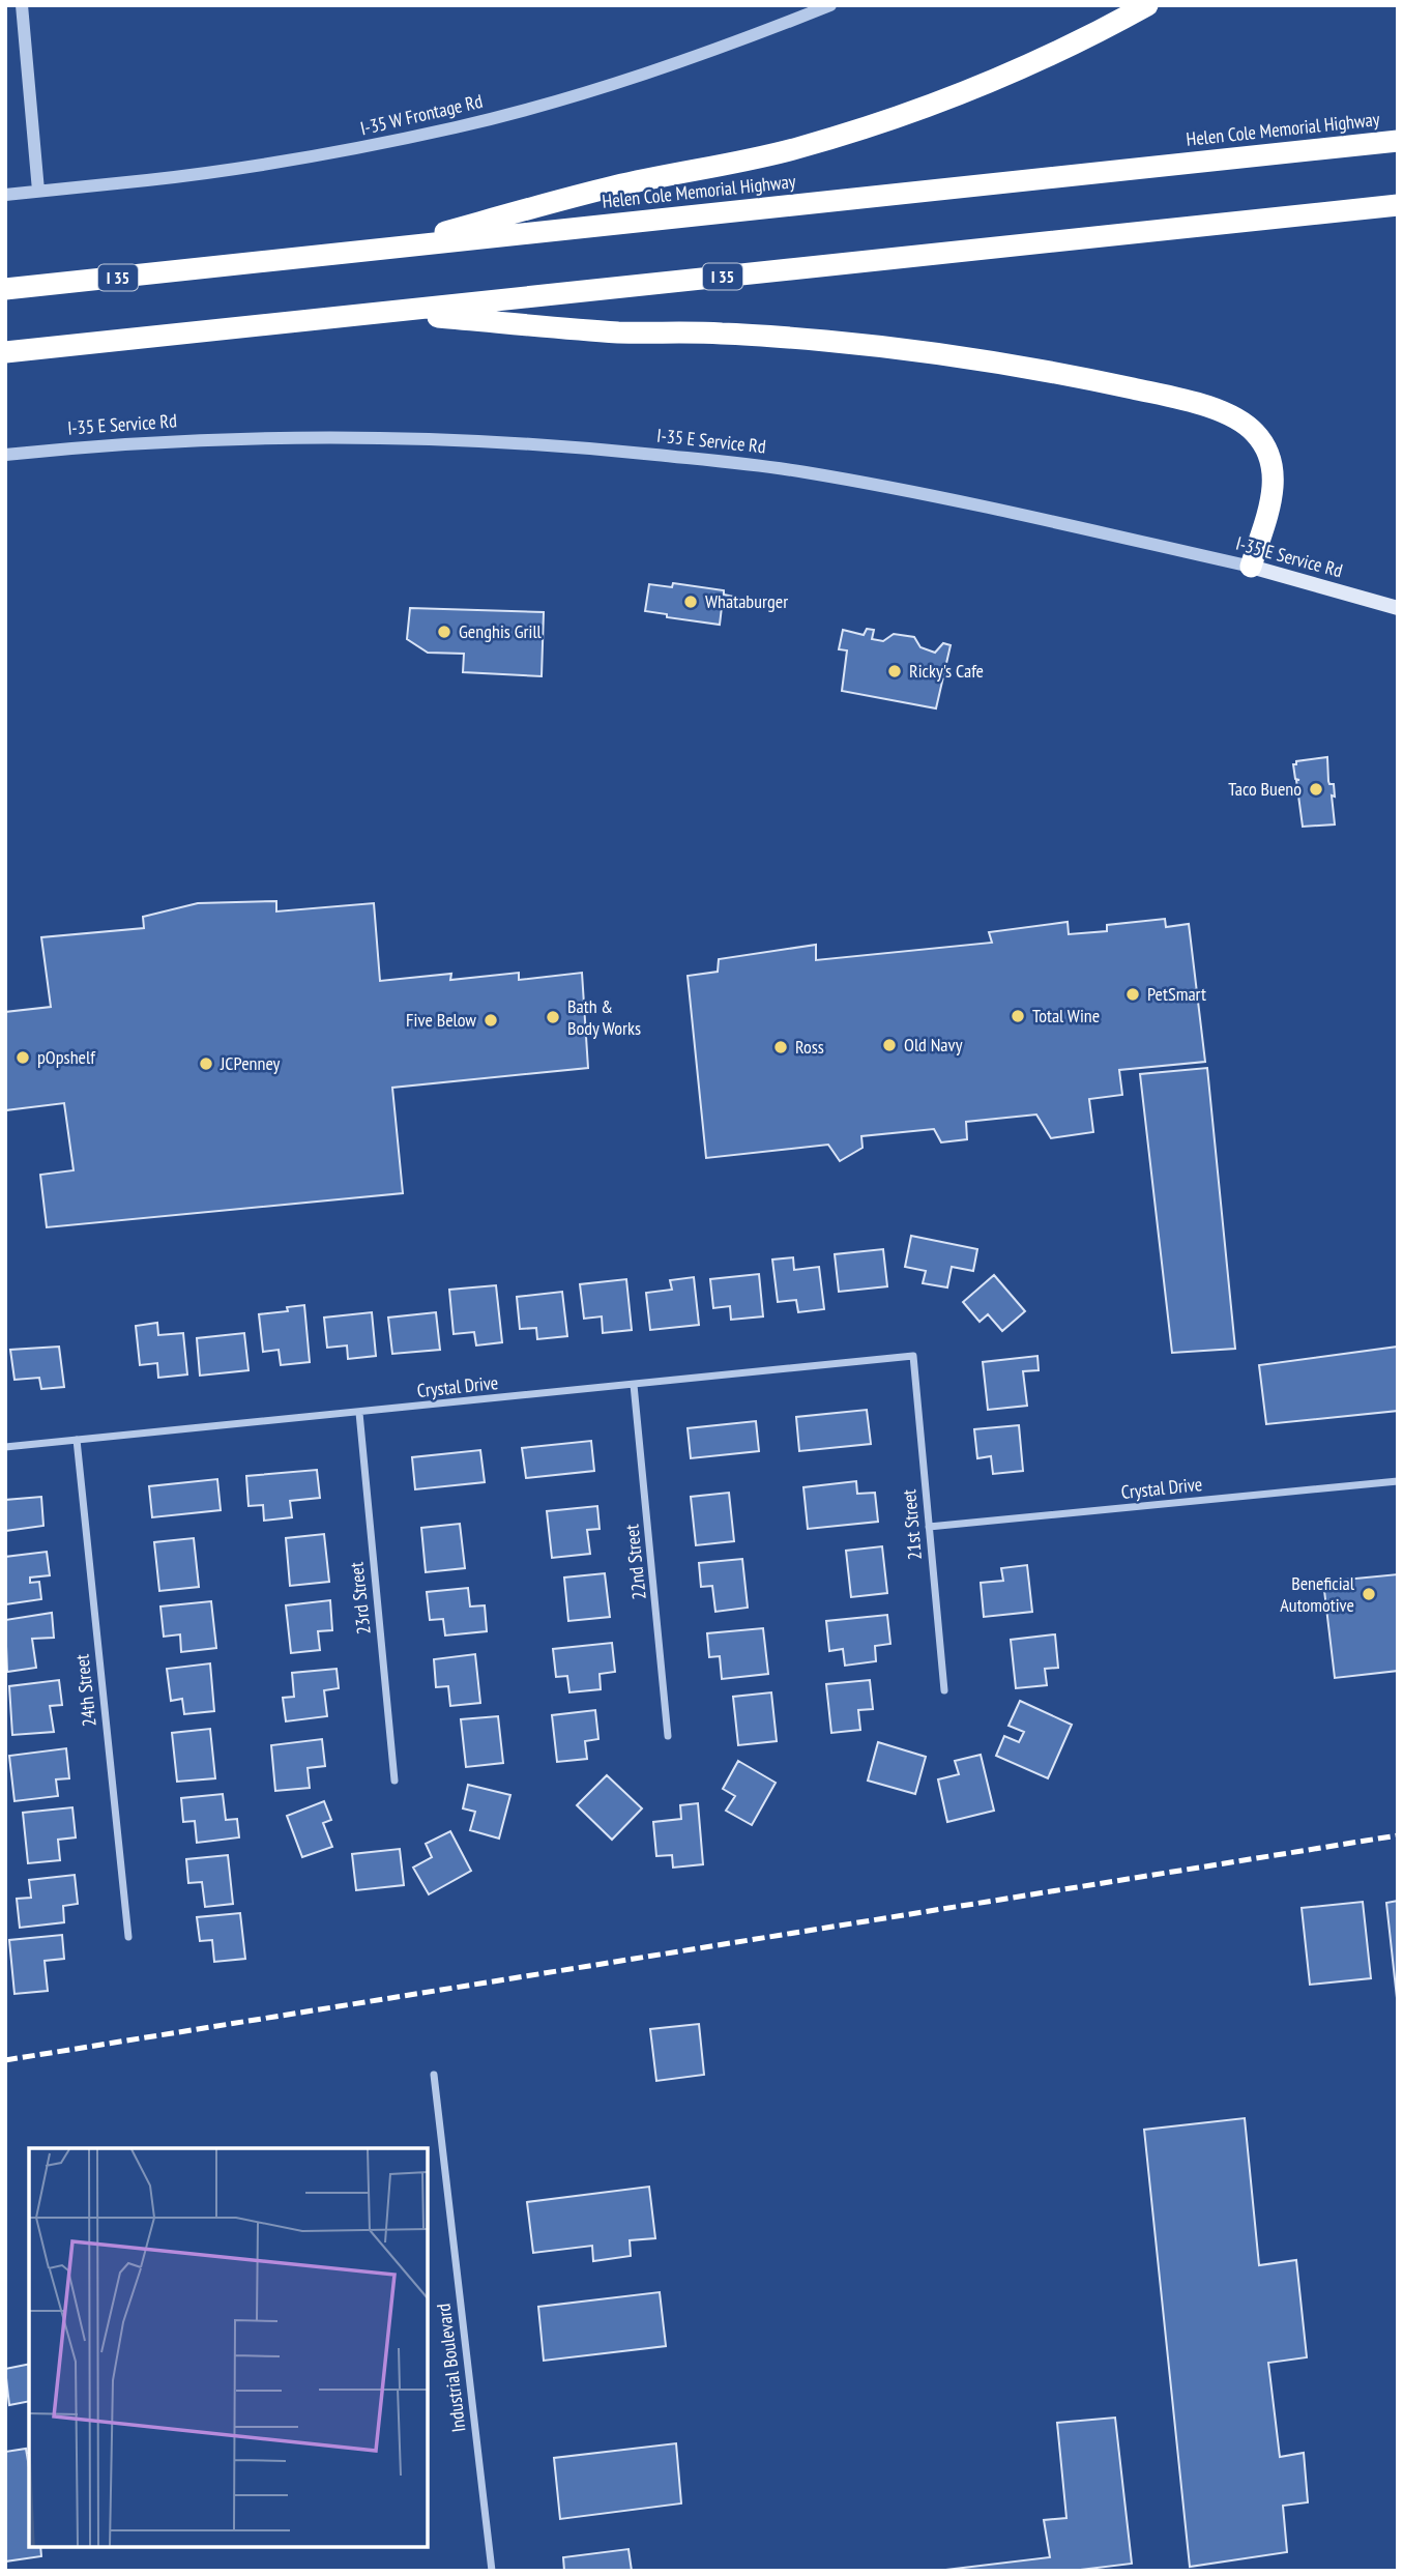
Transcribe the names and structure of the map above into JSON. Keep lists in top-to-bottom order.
{
  "streets": {
    "highway": ["Helen Cole Memorial Highway", "I 35"],
    "main road": ["I-35 E Service Rd"],
    "street": [
      "I-35 W Frontage Rd",
      "Crystal Drive",
      "21st Street",
      "22nd Street",
      "23rd Street",
      "24th Street",
      "Industrial Boulevard"
    ]
  },
  "crossings": [
    ["Crystal Drive", "21st Street"],
    ["Crystal Drive", "22nd Street"],
    ["Crystal Drive", "23rd Street"],
    ["Crystal Drive", "24th Street"]
  ],
  "places": [
    "Whataburger",
    "Genghis Grill",
    "Ricky's Cafe",
    "Taco Bueno",
    "PetSmart",
    "Total Wine",
    "Bath & Body Works",
    "Five Below",
    "Old Navy",
    "Ross",
    "pOpshelf",
    "JCPenney",
    "Beneficial Automotive"
  ]
}
